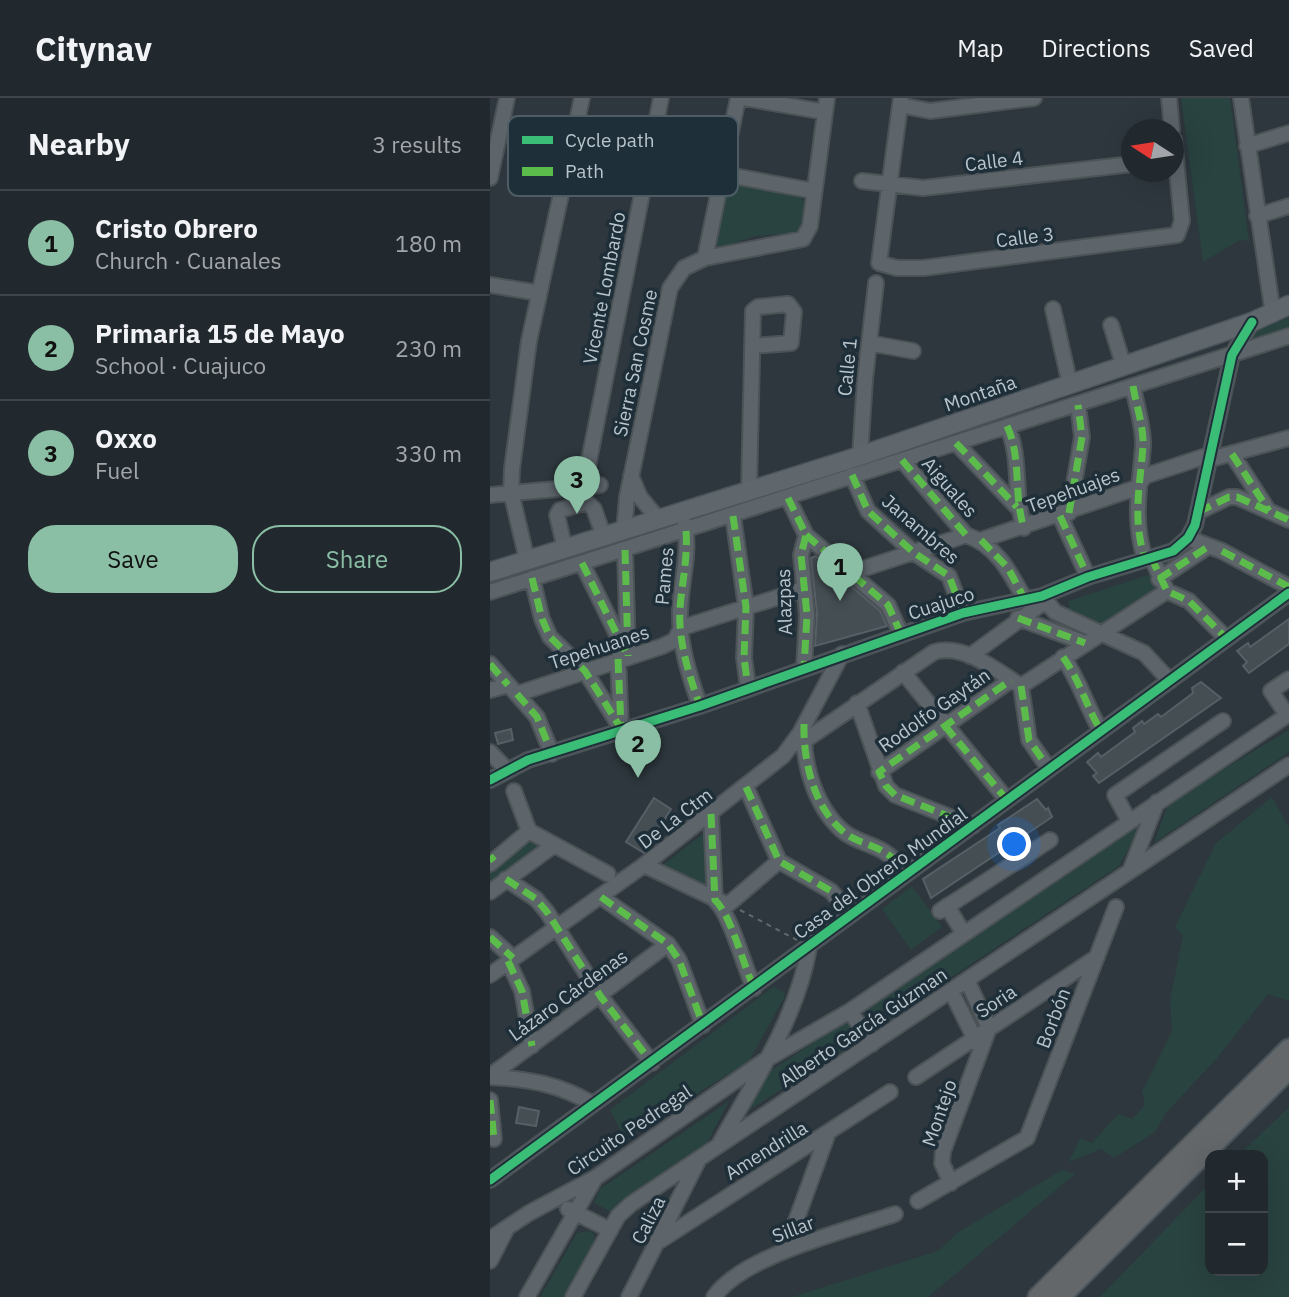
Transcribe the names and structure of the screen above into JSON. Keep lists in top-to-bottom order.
{
  "streets": {
    "main road": ["Montaña"],
    "street": [
      "Calle 4",
      "Calle 3",
      "Vicente Lombardo",
      "Sierra San Cosme",
      "Calle 1",
      "Aiguales",
      "Tepehuajes",
      "Janambres",
      "Pames",
      "Alazpas",
      "Cuajuco",
      "Tepehuanes",
      "Rodolfo Gaytán",
      "De La Ctm",
      "Casa del Obrero Mundial",
      "Lázaro Cárdenas",
      "Soria",
      "Borbón",
      "Alberto García Gúzman",
      "Montejo",
      "Circuito Pedregal",
      "Amendrilla",
      "Caliza",
      "Sillar"
    ]
  },
  "crossings": [
    ["Calle 4", "Calle 3"],
    ["Sierra San Cosme", "Montaña"],
    ["Calle 1", "Montaña"],
    ["Montaña", "Aiguales"],
    ["Montaña", "Janambres"],
    ["Montaña", "Pames"],
    ["Aiguales", "Tepehuajes"],
    ["Aiguales", "Cuajuco"],
    ["Janambres", "Cuajuco"],
    ["Pames", "Cuajuco"],
    ["Pames", "Tepehuanes"],
    ["Alazpas", "Cuajuco"],
    ["Alazpas", "Tepehuanes"],
    ["Cuajuco", "De La Ctm"],
    ["Soria", "Borbón"],
    ["Soria", "Montejo"],
    ["Borbón", "Montejo"],
    ["Alberto García Gúzman", "Circuito Pedregal"],
    ["Alberto García Gúzman", "Caliza"],
    ["Amendrilla", "Caliza"]
  ],
  "legend": ["Cycle path", "Path"],
  "north": "left",
  "page": {
    "header": "Citynav",
    "nav": ["Map", "Directions", "Saved"],
    "heading": ["Nearby", "3 results"],
    "list": [
      {
        "mark": "1",
        "name": "Cristo Obrero",
        "note": "Church · Cuanales",
        "value": "180 m"
      },
      {
        "mark": "2",
        "name": "Primaria 15 de Mayo",
        "note": "School · Cuajuco",
        "value": "230 m"
      },
      {
        "mark": "3",
        "name": "Oxxo",
        "note": "Fuel",
        "value": "330 m"
      }
    ],
    "pins": ["3", "1", "2"],
    "buttons": ["Save", "Share"],
    "map_buttons": ["+", "−"]
  }
}
